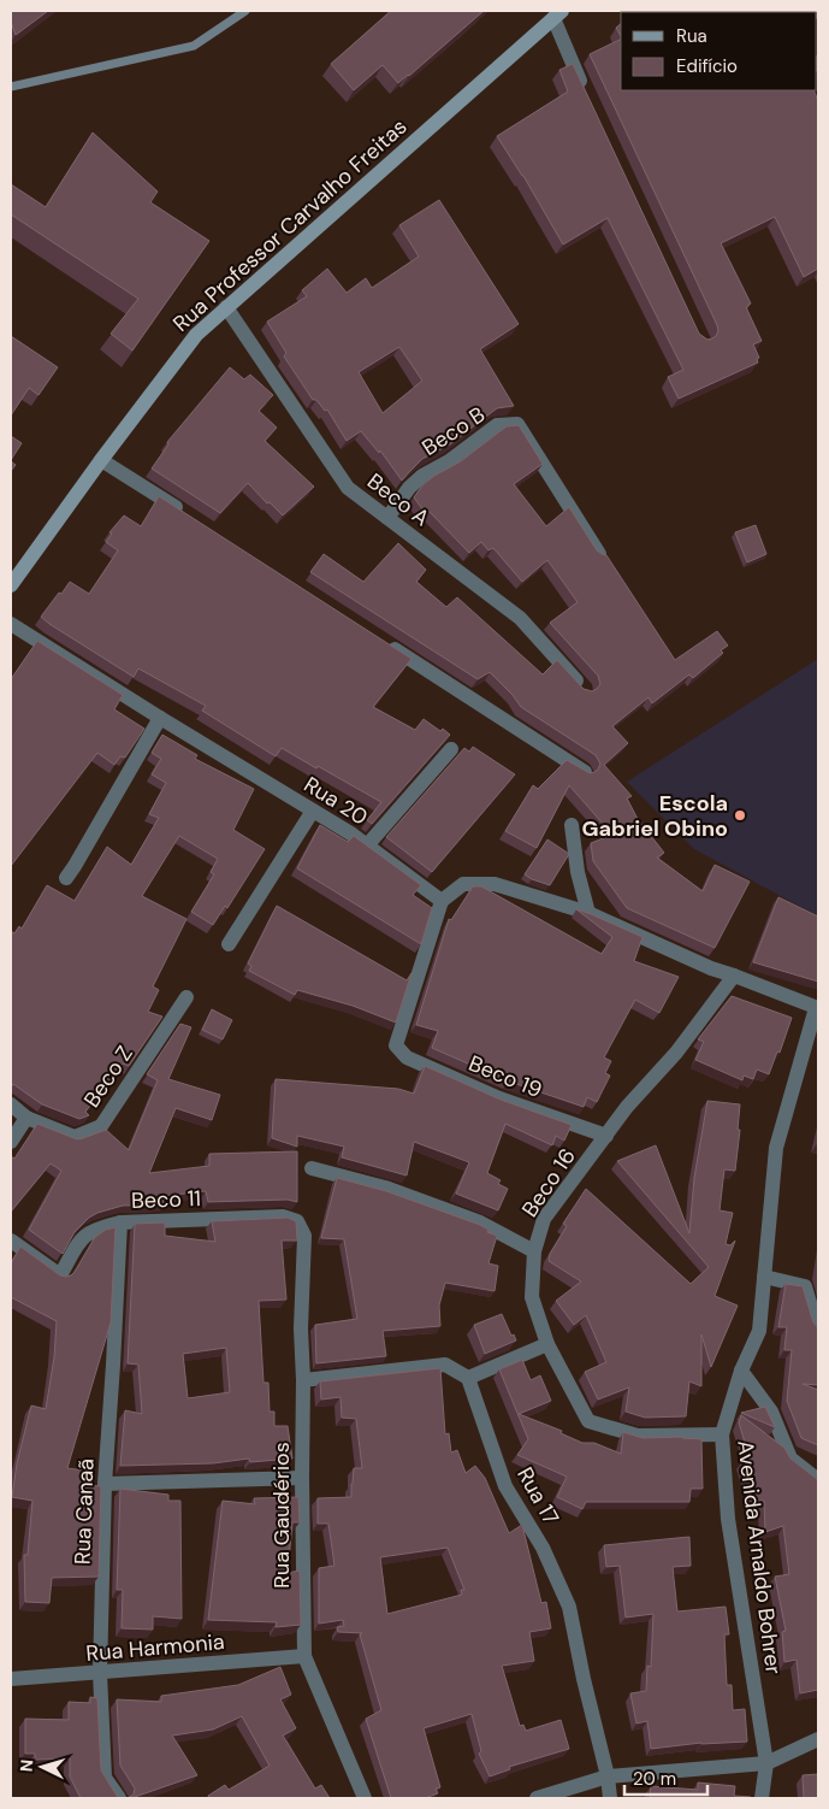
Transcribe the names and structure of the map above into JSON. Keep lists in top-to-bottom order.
{
  "streets": {
    "street": [
      "Rua Professor Carvalho Freitas",
      "Beco B",
      "Beco A",
      "Rua 20",
      "Beco Z",
      "Beco 19",
      "Beco 16",
      "Beco 11",
      "Rua 17",
      "Rua Canaã",
      "Rua Gaudérios",
      "Avenida Arnaldo Bohrer",
      "Rua Harmonia"
    ]
  },
  "crossings": [
    ["Rua Professor Carvalho Freitas", "Beco A"],
    ["Beco B", "Beco A"],
    ["Rua 20", "Beco 19"],
    ["Beco 19", "Beco 16"],
    ["Beco 16", "Avenida Arnaldo Bohrer"],
    ["Beco 11", "Rua Canaã"],
    ["Beco 11", "Rua Gaudérios"],
    ["Rua Canaã", "Rua Harmonia"],
    ["Rua Gaudérios", "Rua Harmonia"]
  ],
  "places": ["Escola Gabriel Obino"],
  "legend": ["Rua", "Edifício"],
  "scale_bar": "20 m",
  "north": "left"
}
